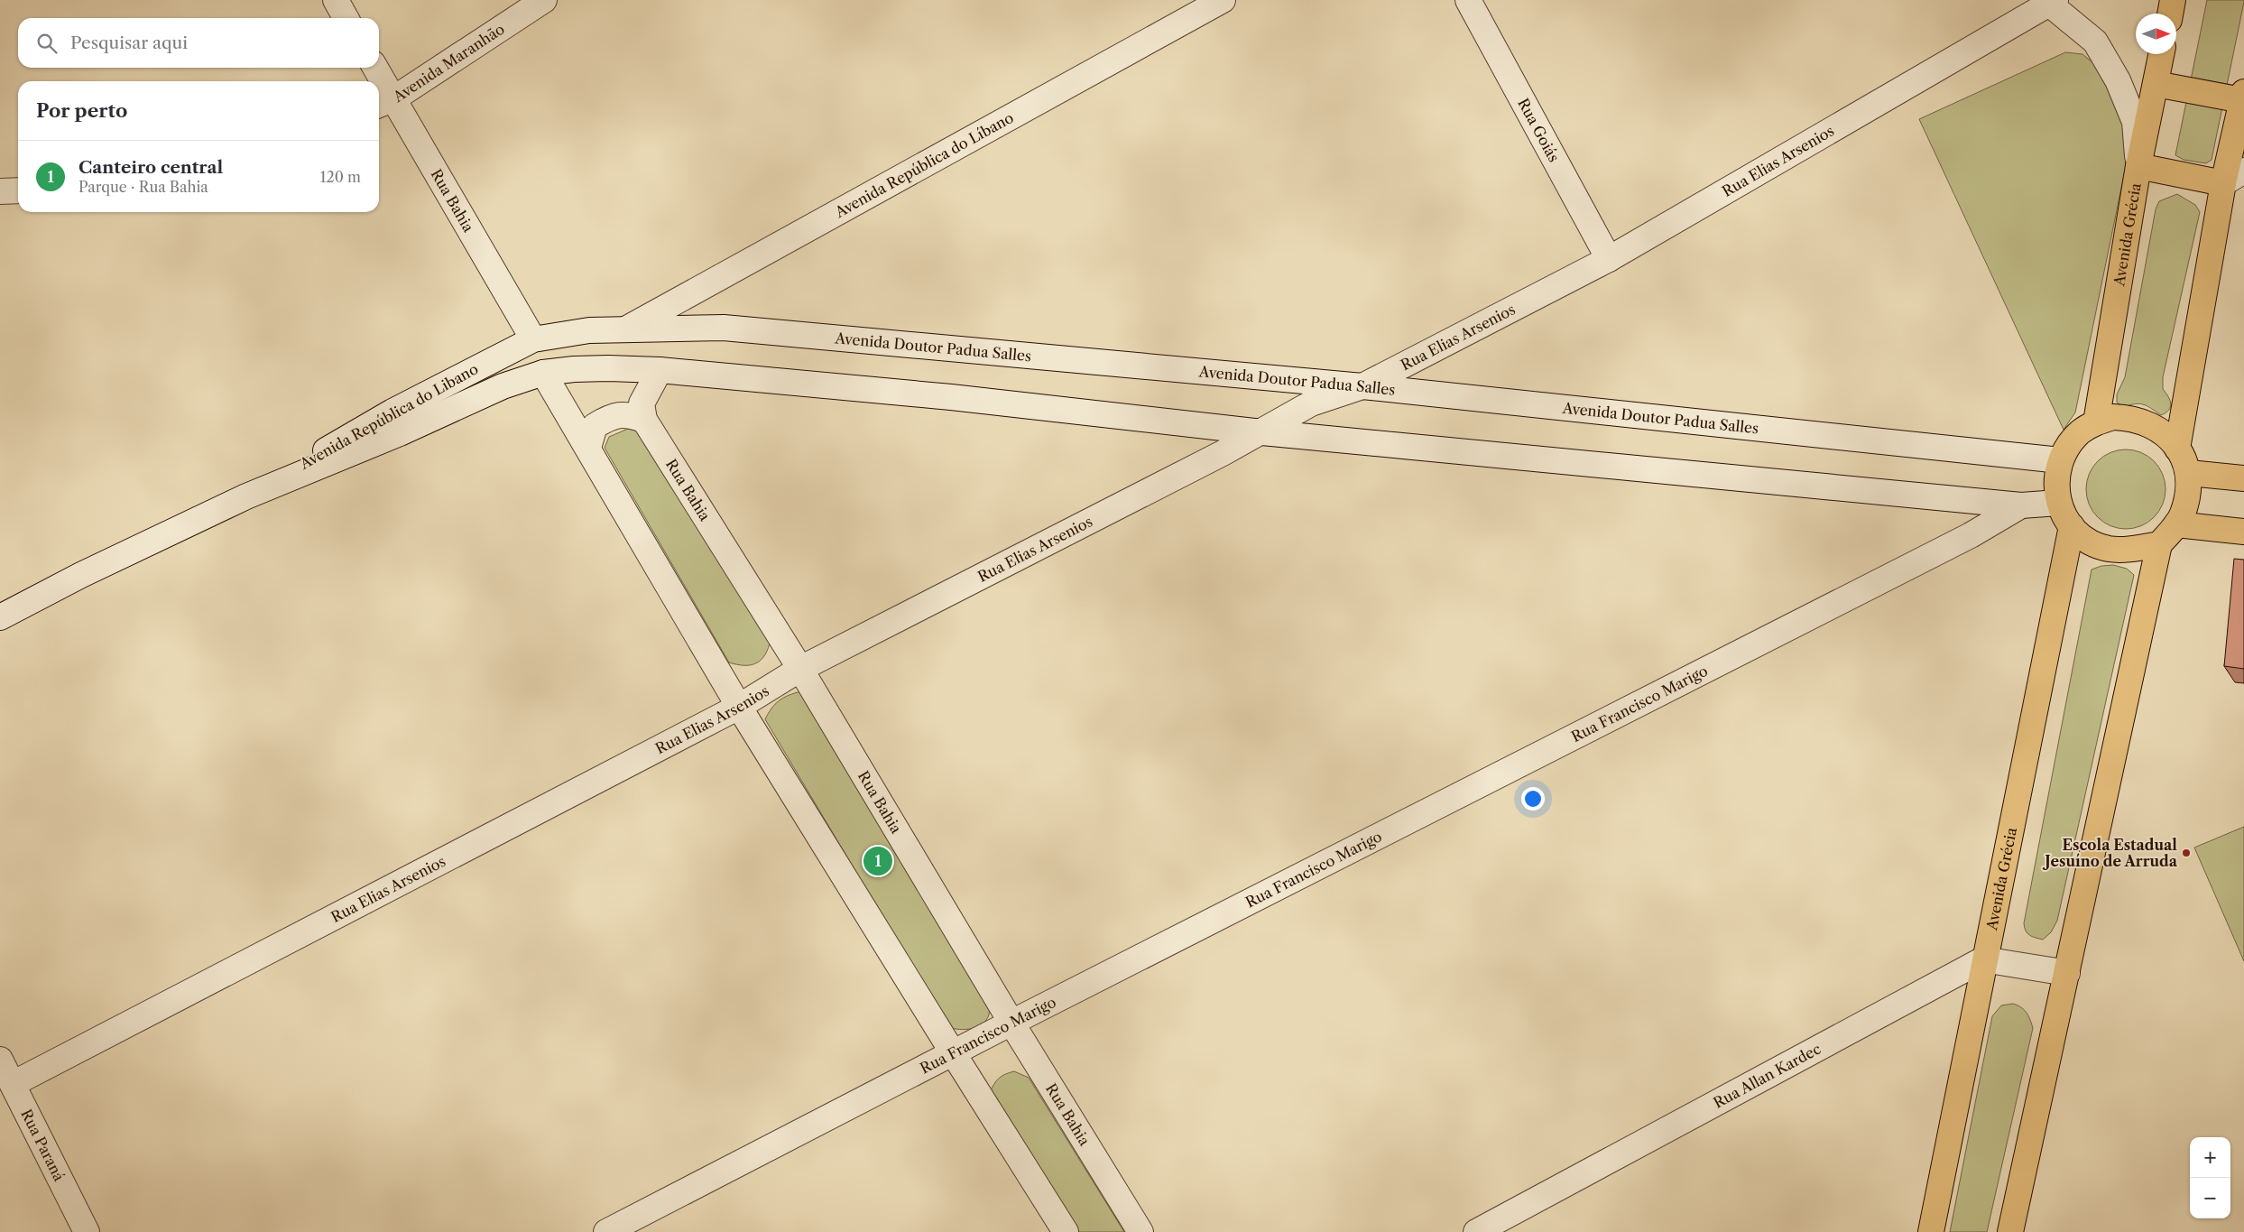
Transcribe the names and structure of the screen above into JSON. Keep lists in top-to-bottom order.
{
  "streets": {
    "main road": ["Avenida Grécia"],
    "street": [
      "Avenida Maranhão",
      "Rua Goiás",
      "Rua Elias Arsenios",
      "Avenida República do Líbano",
      "Rua Bahia",
      "Avenida Doutor Padua Salles",
      "Avenida República do Libano",
      "Rua Francisco Marigo",
      "Rua Allan Kardec",
      "Rua Paraná"
    ]
  },
  "crossings": [
    ["Avenida Maranhão", "Rua Bahia"],
    ["Rua Goiás", "Rua Elias Arsenios"],
    ["Rua Elias Arsenios", "Rua Bahia"],
    ["Rua Elias Arsenios", "Avenida Doutor Padua Salles"],
    ["Rua Elias Arsenios", "Rua Paraná"],
    ["Avenida República do Líbano", "Avenida Doutor Padua Salles"],
    ["Rua Bahia", "Avenida Doutor Padua Salles"],
    ["Rua Bahia", "Avenida República do Libano"],
    ["Rua Bahia", "Rua Francisco Marigo"],
    ["Avenida Grécia", "Avenida Doutor Padua Salles"],
    ["Avenida Grécia", "Rua Allan Kardec"],
    ["Avenida Doutor Padua Salles", "Avenida República do Libano"]
  ],
  "places": ["Escola Estadual Jesuíno de Arruda"],
  "north": "right",
  "page": {
    "search": "Pesquisar aqui",
    "heading": "Por perto",
    "list": [
      {
        "mark": "1",
        "name": "Canteiro central",
        "note": "Parque · Rua Bahia",
        "value": "120 m"
      }
    ],
    "pins": "1",
    "map_buttons": ["+", "−"]
  }
}
